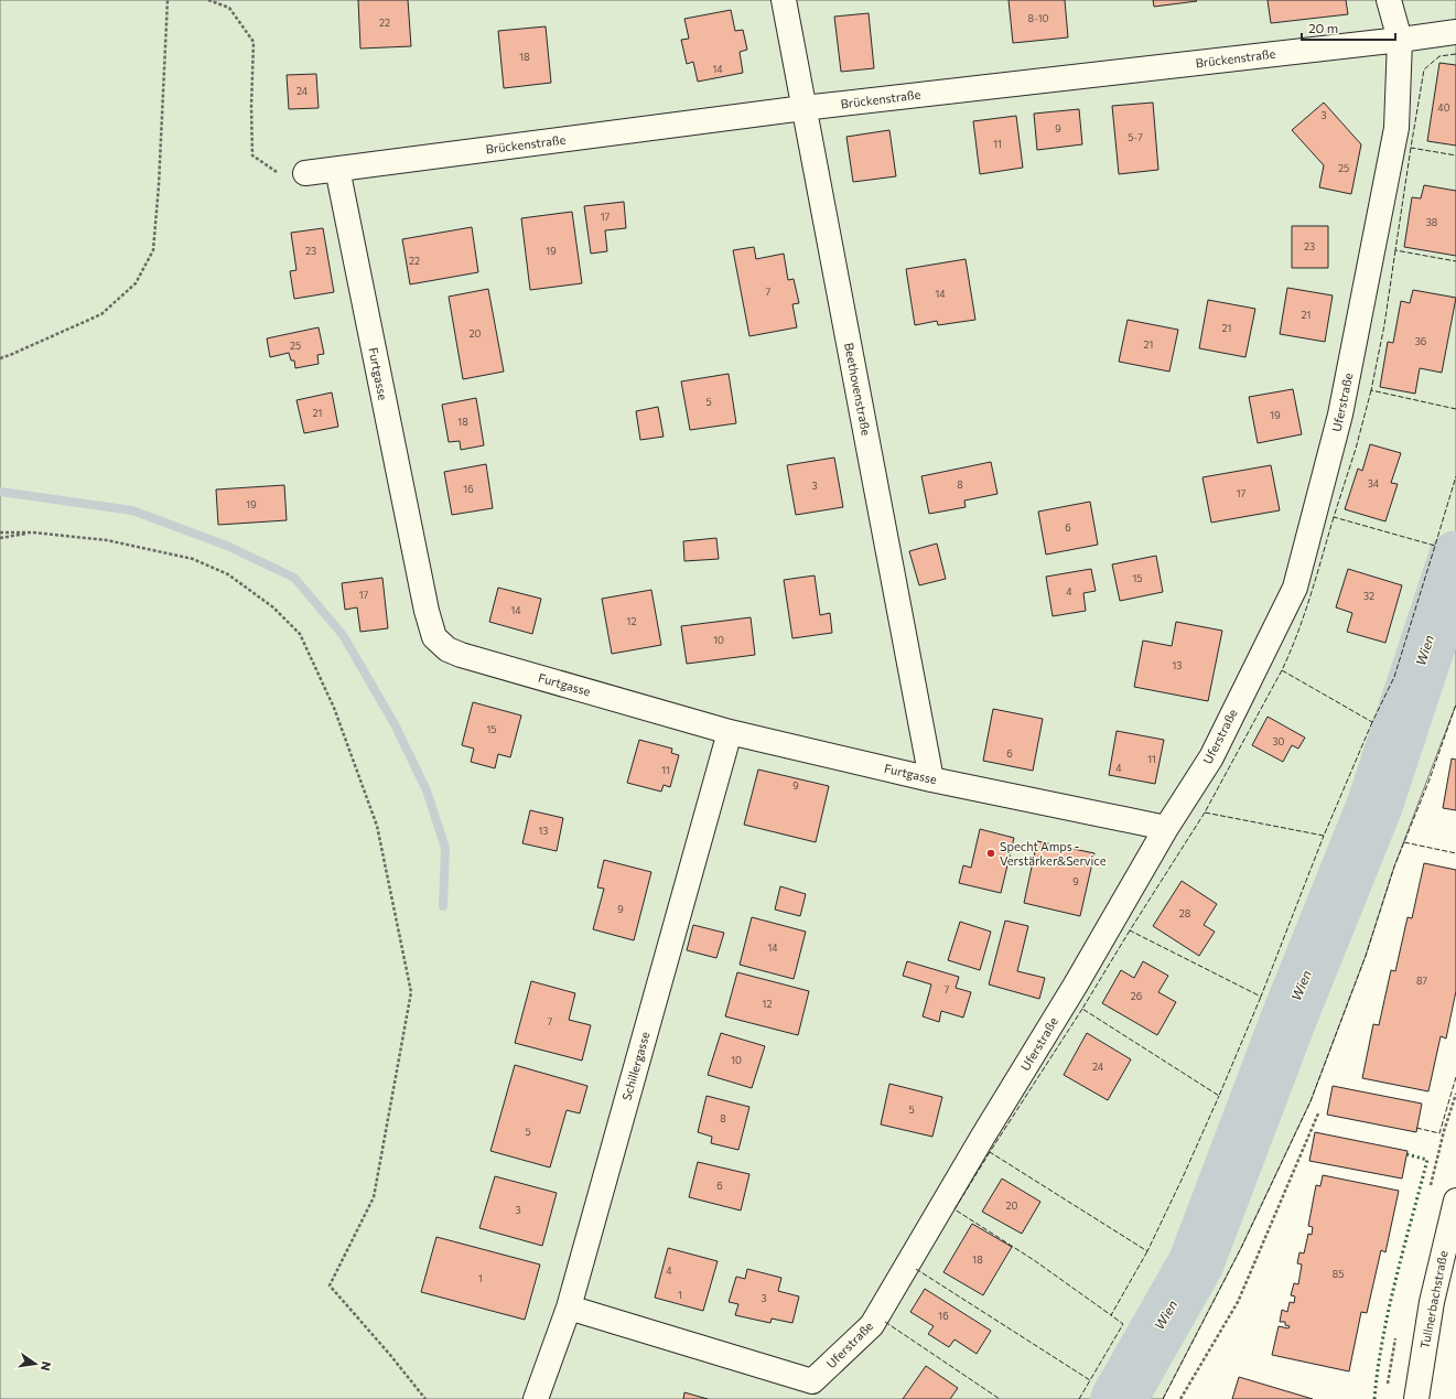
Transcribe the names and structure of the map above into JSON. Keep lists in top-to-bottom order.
{
  "streets": {
    "street": [
      "Brückenstraße",
      "Furtgasse",
      "Beethovenstraße",
      "Uferstraße",
      "Schillergasse",
      "Tullnerbachstraße"
    ]
  },
  "crossings": [
    ["Brückenstraße", "Furtgasse"],
    ["Brückenstraße", "Beethovenstraße"],
    ["Brückenstraße", "Uferstraße"],
    ["Furtgasse", "Beethovenstraße"],
    ["Furtgasse", "Uferstraße"],
    ["Furtgasse", "Schillergasse"],
    ["Uferstraße", "Schillergasse"]
  ],
  "water": ["Wien"],
  "places": ["Specht Amps - Verstärker&Service"],
  "house_numbers": [
    "8-10",
    "22",
    "18",
    "14",
    "24",
    "40",
    "3",
    "9",
    "5-7",
    "11",
    "25",
    "17",
    "38",
    "23",
    "23",
    "19",
    "22",
    "7",
    "14",
    "21",
    "21",
    "20",
    "36",
    "21",
    "25",
    "5",
    "21",
    "19",
    "18",
    "34",
    "8",
    "3",
    "16",
    "17",
    "19",
    "6",
    "15",
    "4",
    "17",
    "32",
    "14",
    "12",
    "10",
    "13",
    "15",
    "30",
    "6",
    "11",
    "4",
    "11",
    "9",
    "13",
    "9",
    "9",
    "28",
    "14",
    "87",
    "7",
    "26",
    "12",
    "7",
    "10",
    "24",
    "5",
    "8",
    "5",
    "6",
    "20",
    "3",
    "18",
    "4",
    "85",
    "1",
    "1",
    "3",
    "16"
  ],
  "scale_bar": "20 m",
  "north": "right"
}
